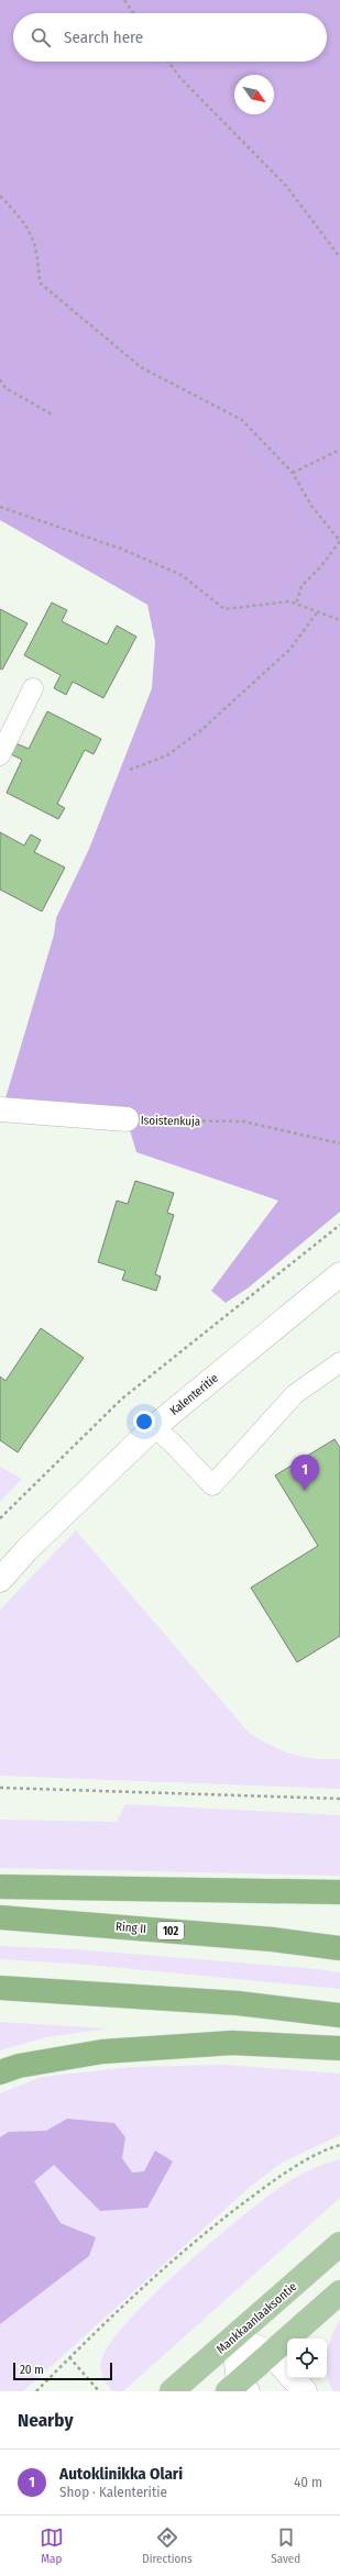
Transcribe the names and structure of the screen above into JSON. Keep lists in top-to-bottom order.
{
  "streets": {
    "highway": ["Ring II", "102"],
    "main road": ["Mankkaanlaaksontie"],
    "street": ["Isoistenkuja", "Kalenteritie"]
  },
  "scale_bar": "20 m",
  "north": "bottom right",
  "page": {
    "search": "Search here",
    "pins": "1",
    "scale": "20 m",
    "heading": "Nearby",
    "list": [
      {
        "mark": "1",
        "name": "Autoklinikka Olari",
        "note": "Shop · Kalenteritie",
        "value": "40 m"
      }
    ],
    "nav": ["Map", "Directions", "Saved"]
  }
}
